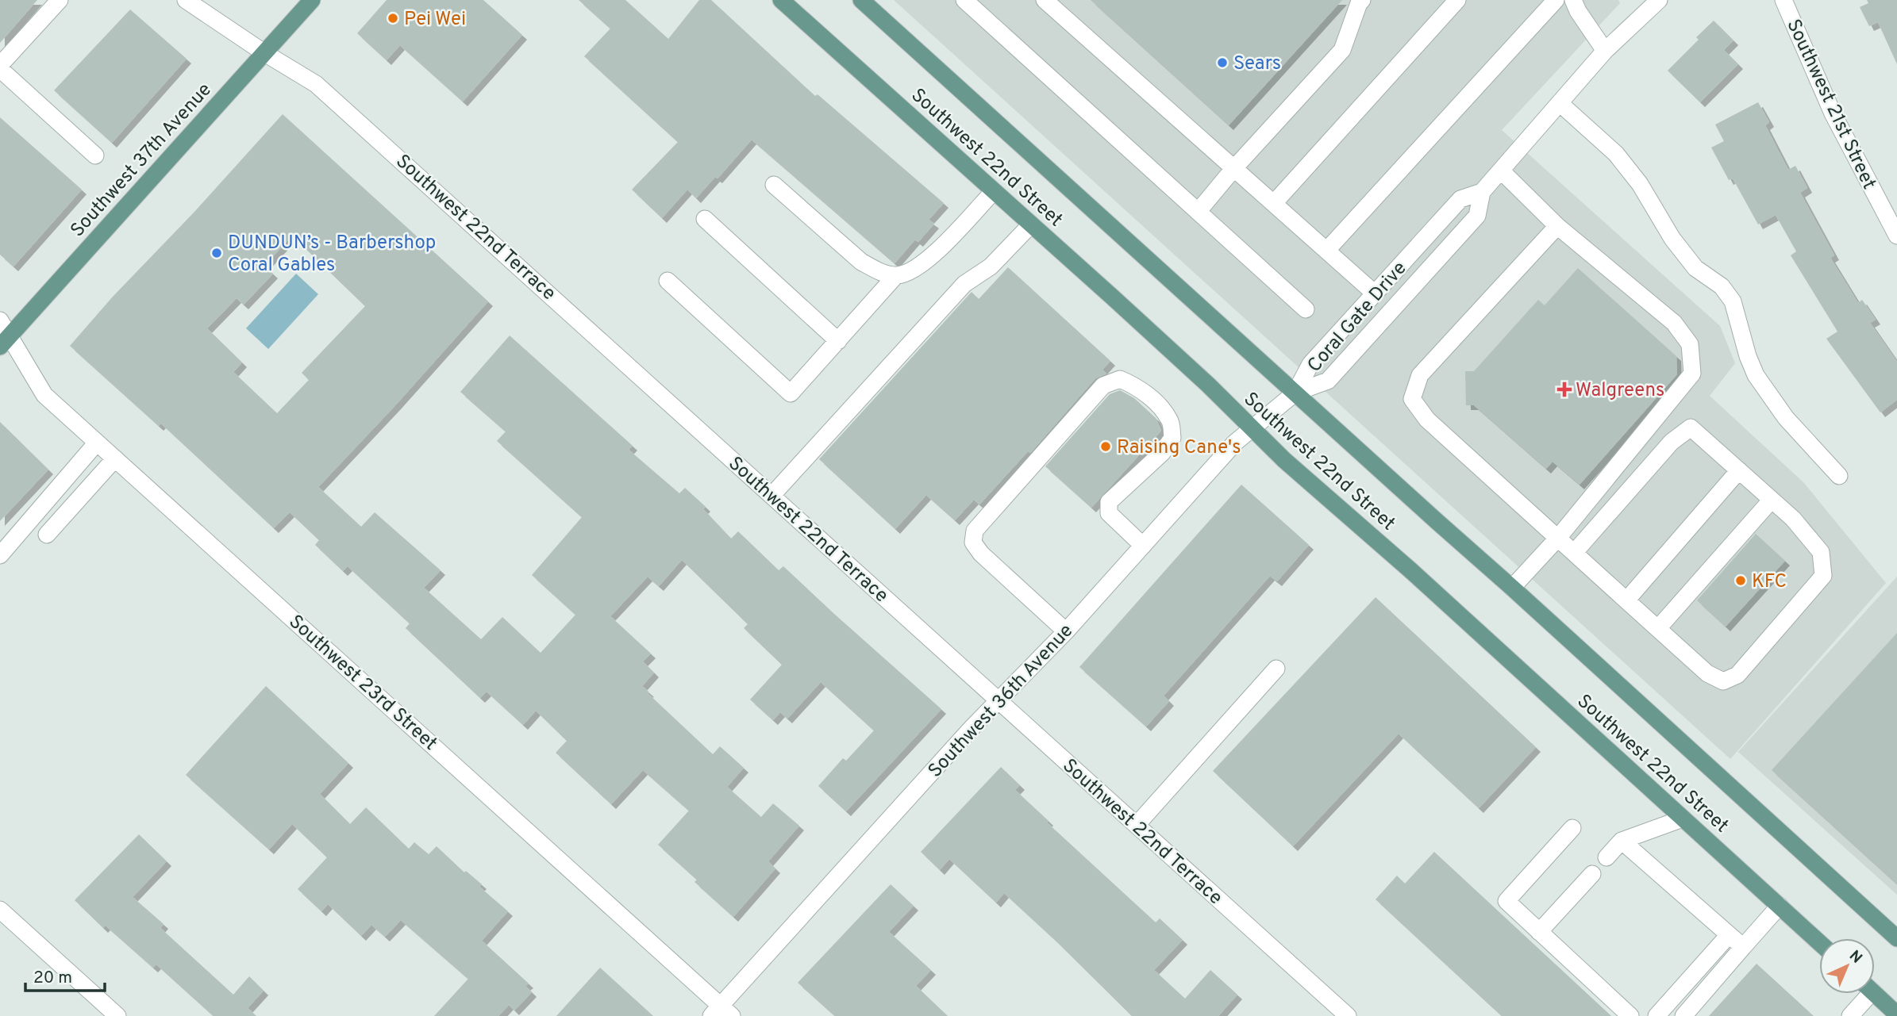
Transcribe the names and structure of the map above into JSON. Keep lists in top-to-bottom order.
{
  "streets": {
    "main road": ["Southwest 22nd Street", "Southwest 37th Avenue"],
    "street": [
      "Southwest 21st Street",
      "Southwest 22nd Terrace",
      "Coral Gate Drive",
      "Southwest 23rd Street",
      "Southwest 36th Avenue"
    ]
  },
  "crossings": [
    ["Southwest 22nd Street", "Coral Gate Drive"],
    ["Southwest 22nd Street", "Southwest 36th Avenue"],
    ["Southwest 37th Avenue", "Southwest 22nd Terrace"],
    ["Southwest 37th Avenue", "Southwest 23rd Street"],
    ["Southwest 22nd Terrace", "Southwest 36th Avenue"],
    ["Coral Gate Drive", "Southwest 36th Avenue"],
    ["Southwest 23rd Street", "Southwest 36th Avenue"]
  ],
  "places": {
    "other": [
      "Pei Wei",
      "Sears",
      "DUNDUN’s - Barbershop Coral Gables",
      "Raising Cane's",
      "KFC"
    ],
    "health": ["Walgreens"]
  },
  "scale_bar": "20 m",
  "north": "top right"
}
